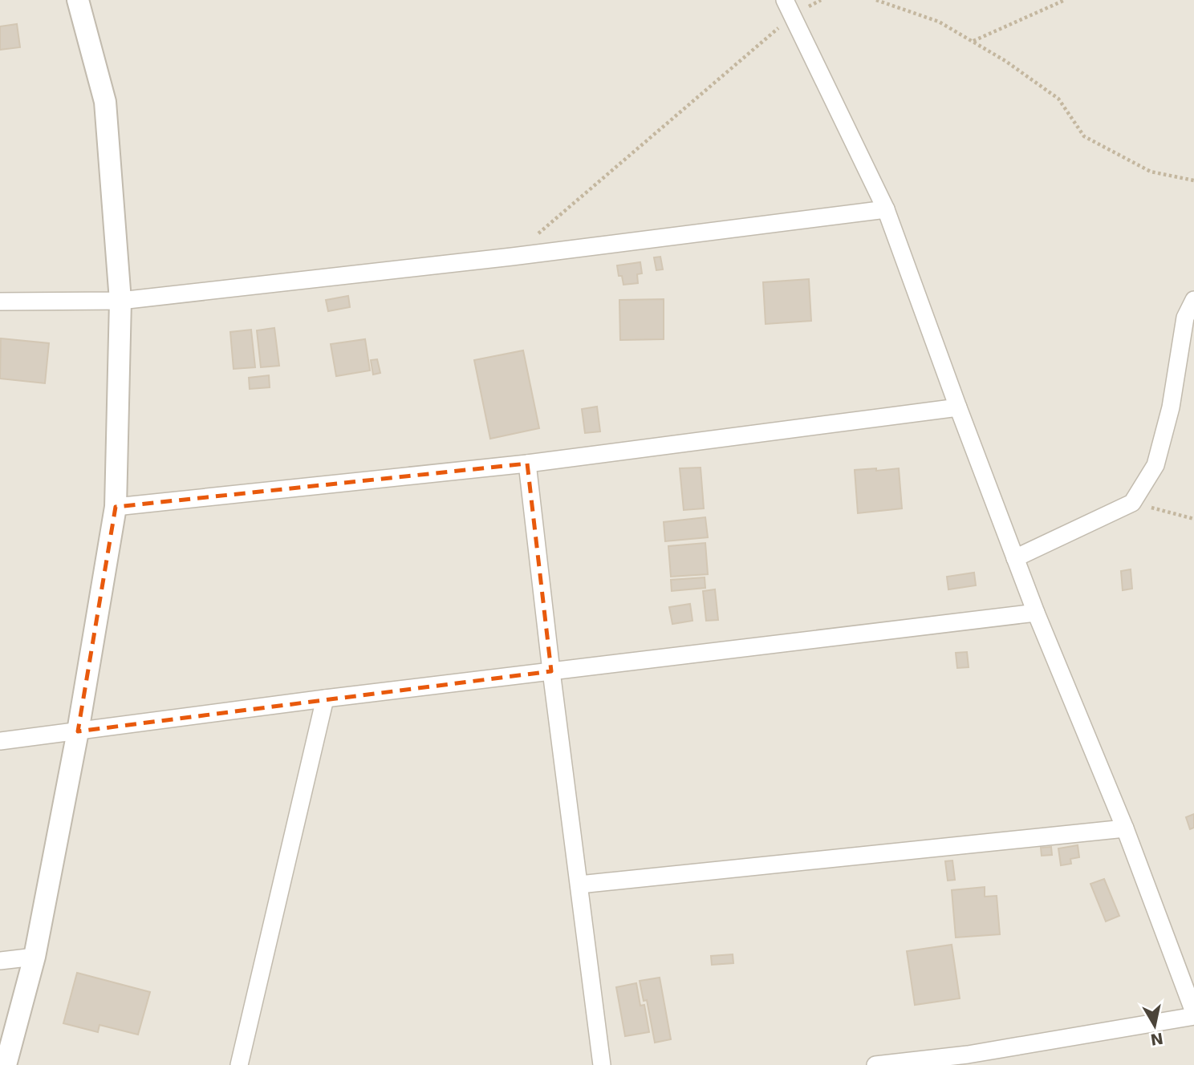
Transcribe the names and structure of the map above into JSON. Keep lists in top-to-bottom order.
{
  "north": "bottom"
}
